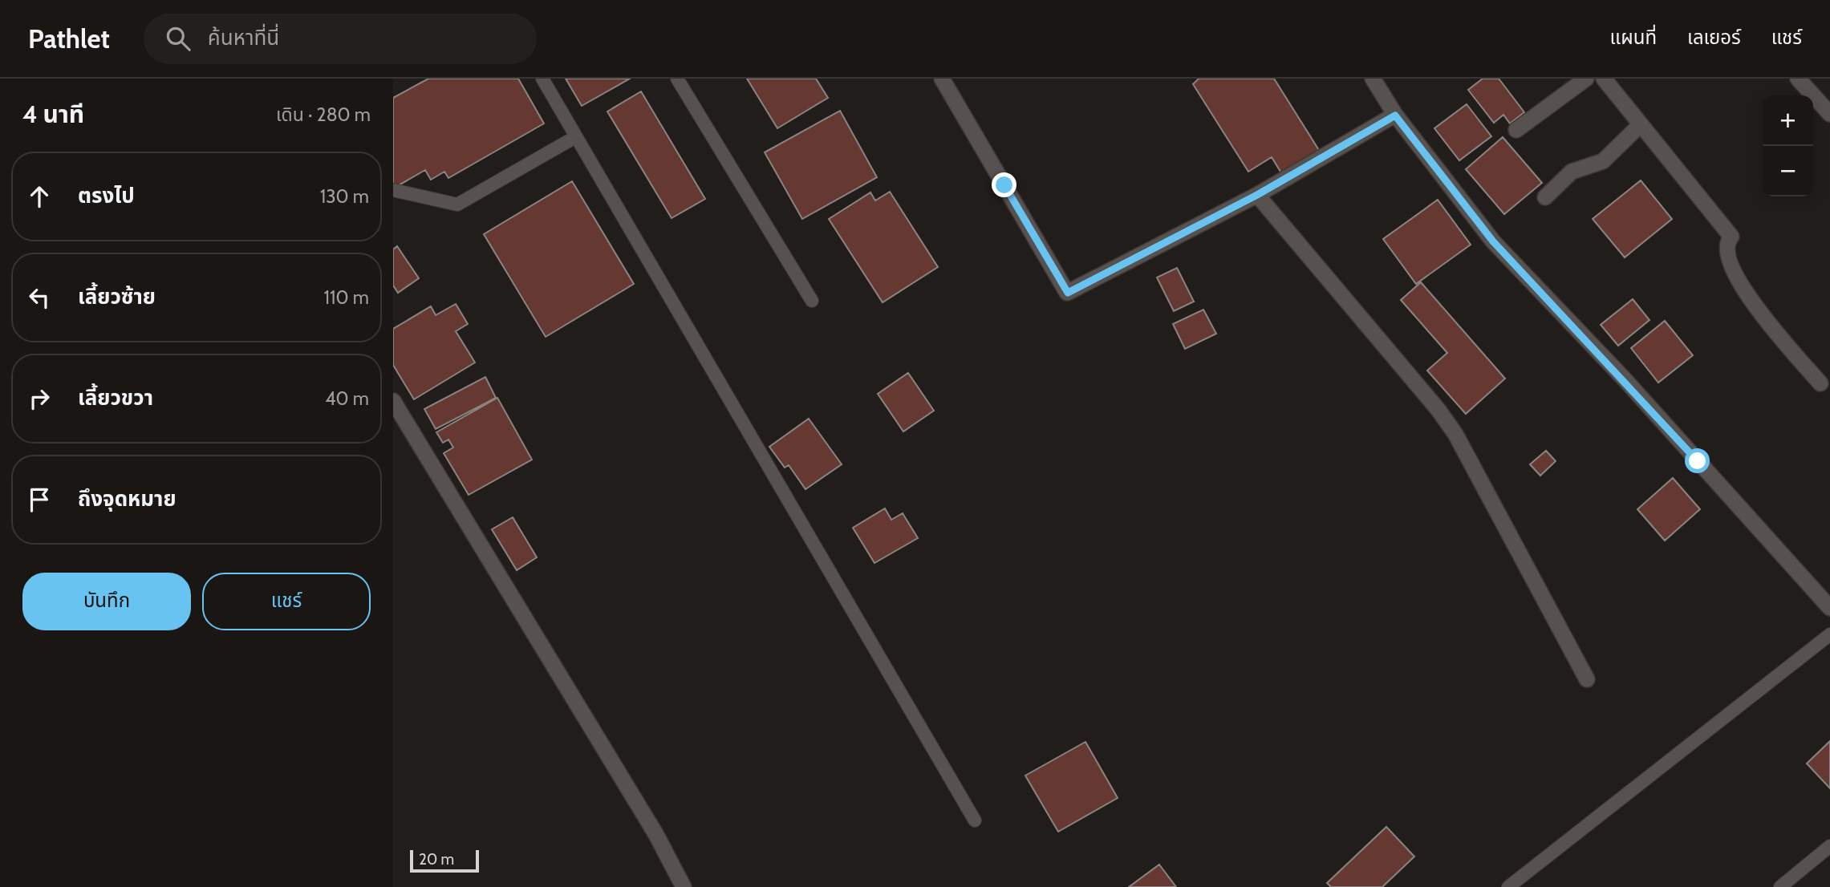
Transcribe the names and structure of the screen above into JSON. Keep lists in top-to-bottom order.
{
  "scale_bar": "20 m",
  "page": {
    "header": "Pathlet",
    "search": "ค้นหาที่นี่",
    "nav": ["แผนที่", "เลเยอร์", "แชร์"],
    "heading": ["4 นาที", "เดิน · 280 m"],
    "map_buttons": ["+", "−"],
    "list": [
      ["ตรงไป", "130 m"],
      ["เลี้ยวซ้าย", "110 m"],
      ["เลี้ยวขวา", "40 m"],
      "ถึงจุดหมาย"
    ],
    "buttons": ["บันทึก", "แชร์"],
    "scale": "20 m"
  }
}
